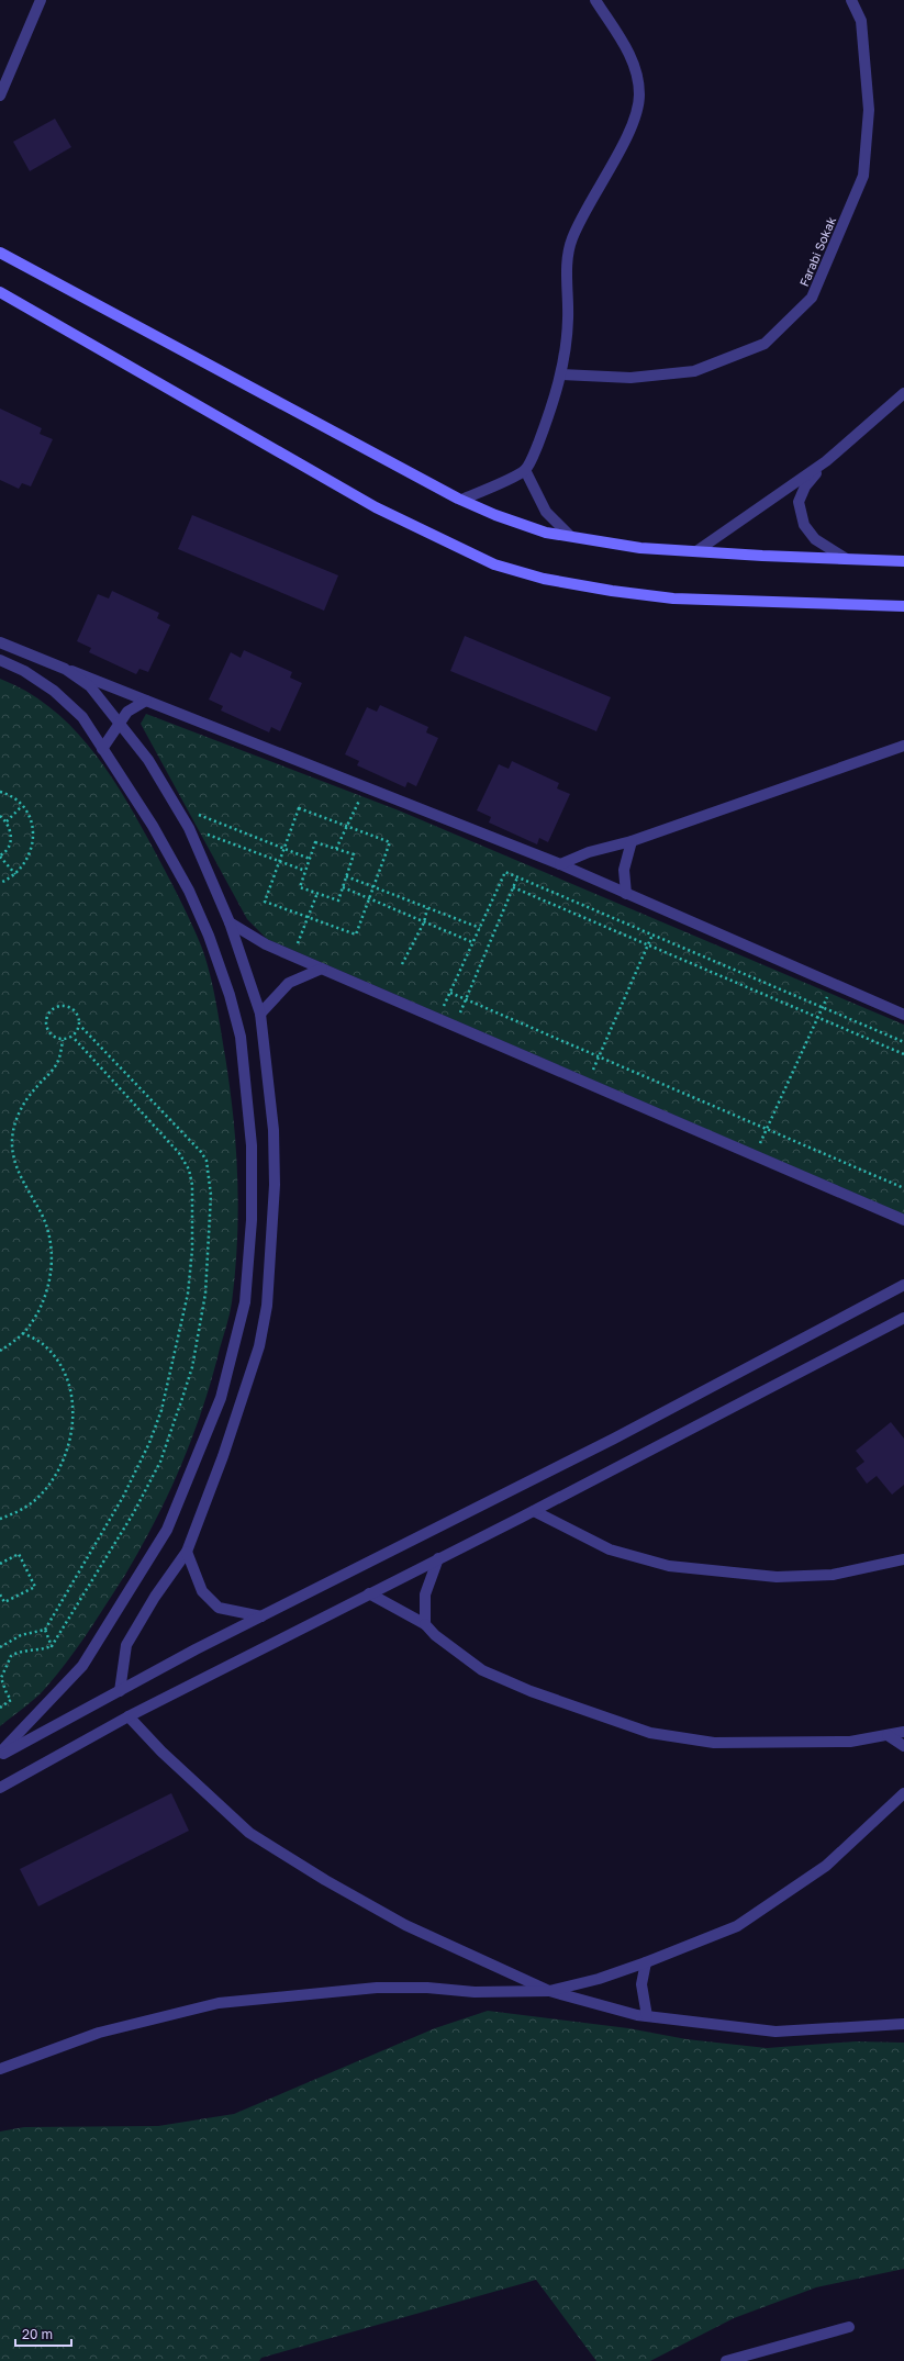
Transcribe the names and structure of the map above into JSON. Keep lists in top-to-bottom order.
{
  "streets": {
    "street": ["Farabi Sokak"]
  },
  "scale_bar": "20 m"
}
